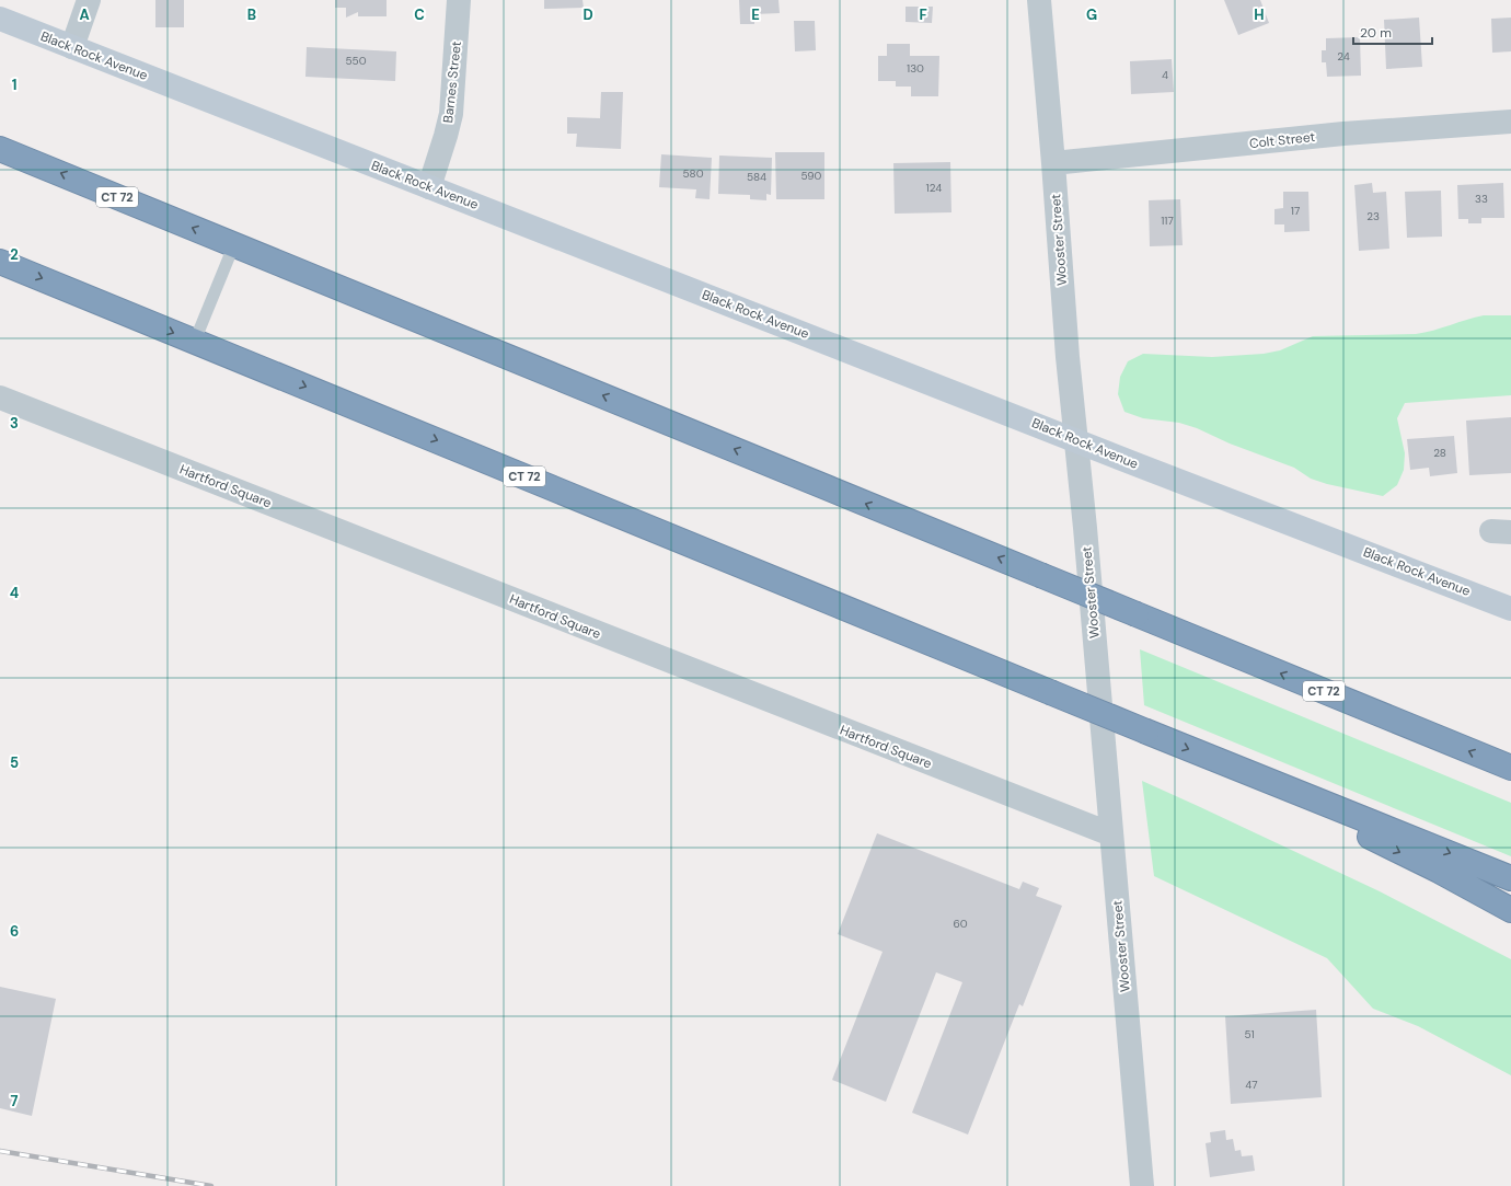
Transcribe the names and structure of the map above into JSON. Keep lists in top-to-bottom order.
{
  "streets": {
    "highway": ["CT 72"],
    "street": [
      "Black Rock Avenue",
      "Barnes Street",
      "Colt Street",
      "Wooster Street",
      "Hartford Square"
    ]
  },
  "crossings": [
    ["Black Rock Avenue", "Barnes Street"],
    ["Black Rock Avenue", "Wooster Street"],
    ["Colt Street", "Wooster Street"],
    ["Wooster Street", "Hartford Square"]
  ],
  "house_numbers": [
    "24",
    "550",
    "130",
    "4",
    "580",
    "590",
    "584",
    "124",
    "33",
    "17",
    "23",
    "117",
    "28",
    "60",
    "51",
    "47"
  ],
  "scale_bar": "20 m",
  "grid": {
    "columns": [
      "A",
      "B",
      "C",
      "D",
      "E",
      "F",
      "G",
      "H"
    ],
    "rows": [
      "1",
      "2",
      "3",
      "4",
      "5",
      "6",
      "7"
    ]
  }
}
